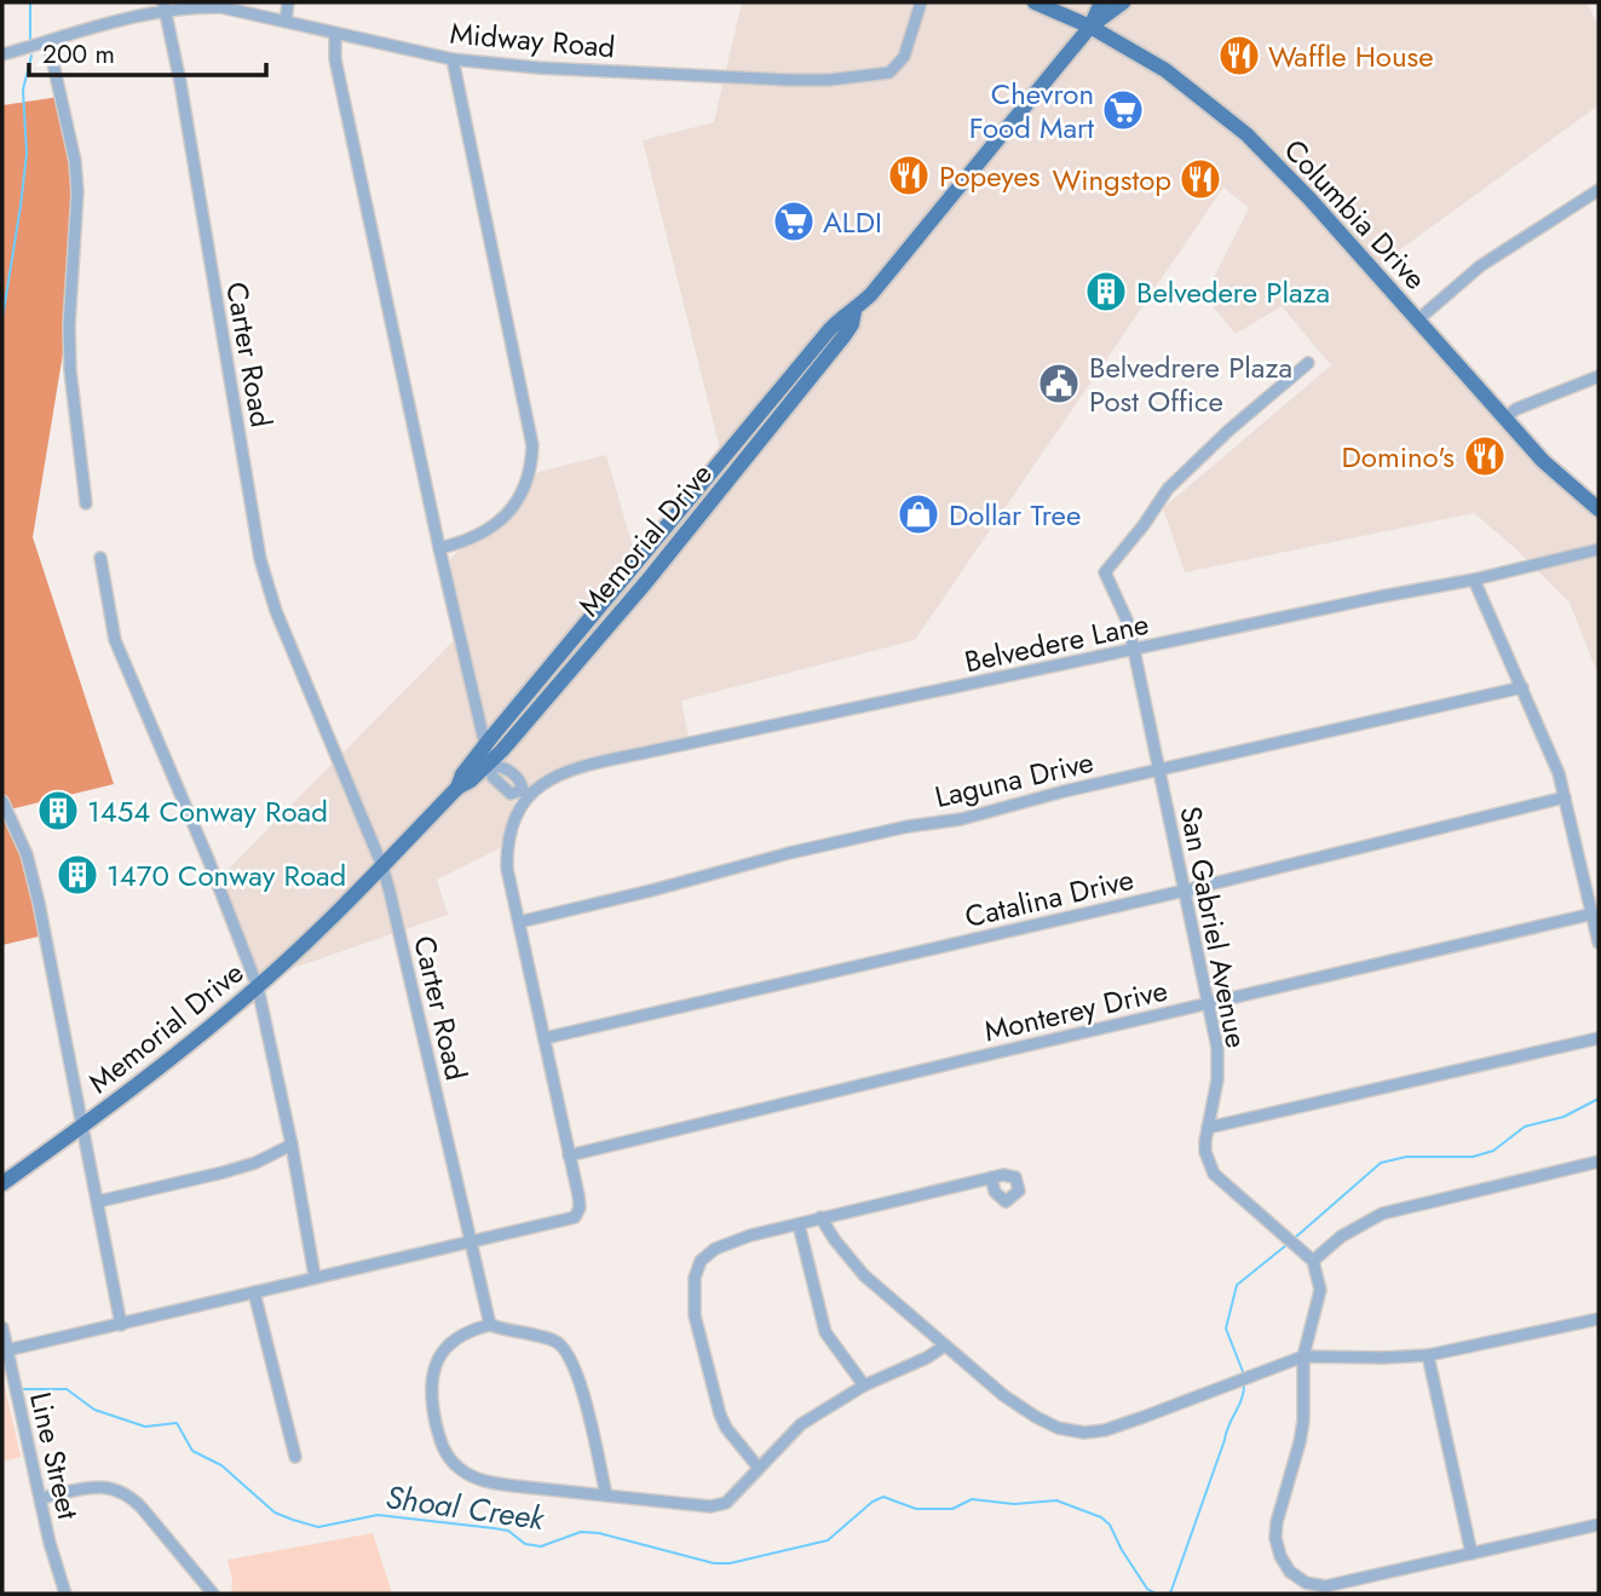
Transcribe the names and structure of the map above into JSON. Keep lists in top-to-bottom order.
{
  "streets": {
    "main road": ["Columbia Drive", "Memorial Drive"],
    "street": [
      "Midway Road",
      "Carter Road",
      "Belvedere Lane",
      "Laguna Drive",
      "Catalina Drive",
      "San Gabriel Avenue",
      "Monterey Drive",
      "Line Street"
    ]
  },
  "crossings": [
    ["Midway Road", "Carter Road"],
    ["Columbia Drive", "Memorial Drive"],
    ["Carter Road", "Memorial Drive"],
    ["Belvedere Lane", "San Gabriel Avenue"],
    ["Laguna Drive", "San Gabriel Avenue"],
    ["Catalina Drive", "San Gabriel Avenue"],
    ["San Gabriel Avenue", "Monterey Drive"]
  ],
  "water": ["Shoal Creek"],
  "places": {
    "restaurant": [
      "Waffle House",
      "Popeyes",
      "Wingstop",
      "Domino's"
    ],
    "supermarket": ["Chevron Food Mart", "ALDI"],
    "building": ["Belvedere Plaza", "1454 Conway Road", "1470 Conway Road"],
    "public building": ["Belvedrere Plaza Post Office"],
    "shop": ["Dollar Tree"]
  },
  "scale_bar": "200 m"
}
